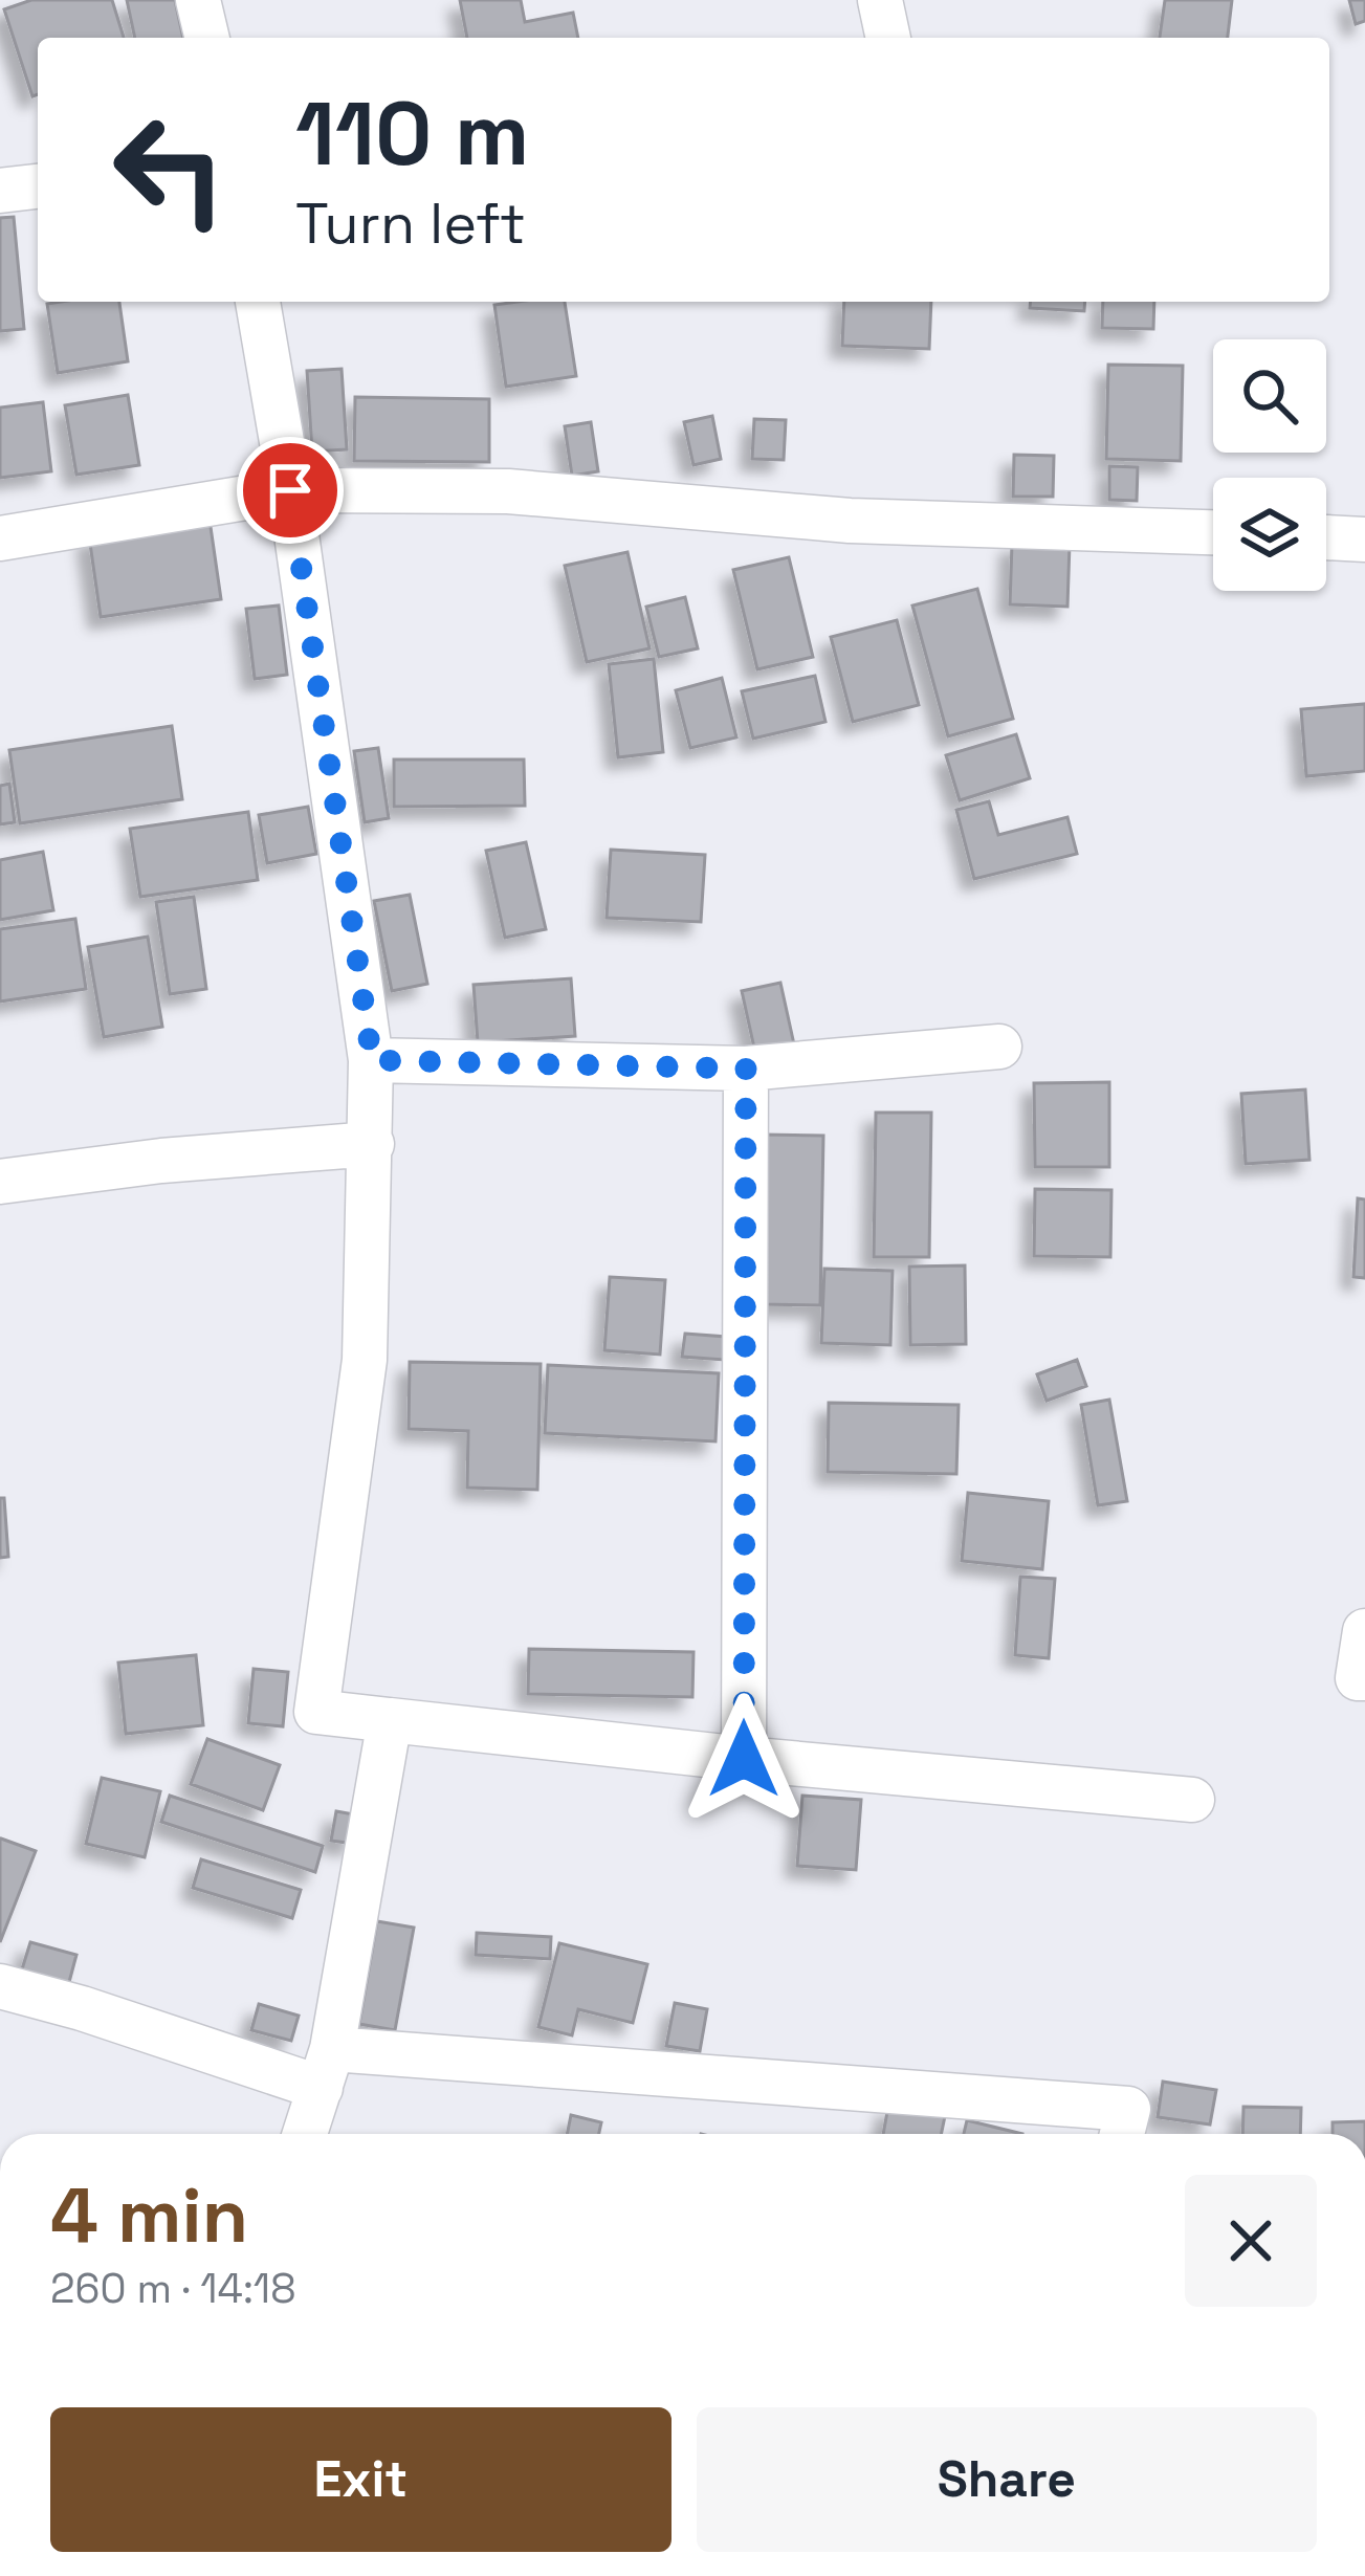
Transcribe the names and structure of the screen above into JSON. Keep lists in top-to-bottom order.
{
  "page": {
    "turn": ["110 m", "Turn left"],
    "heading": ["4 min", "260 m · 14:18"],
    "buttons": ["Exit", "Share"]
  }
}
